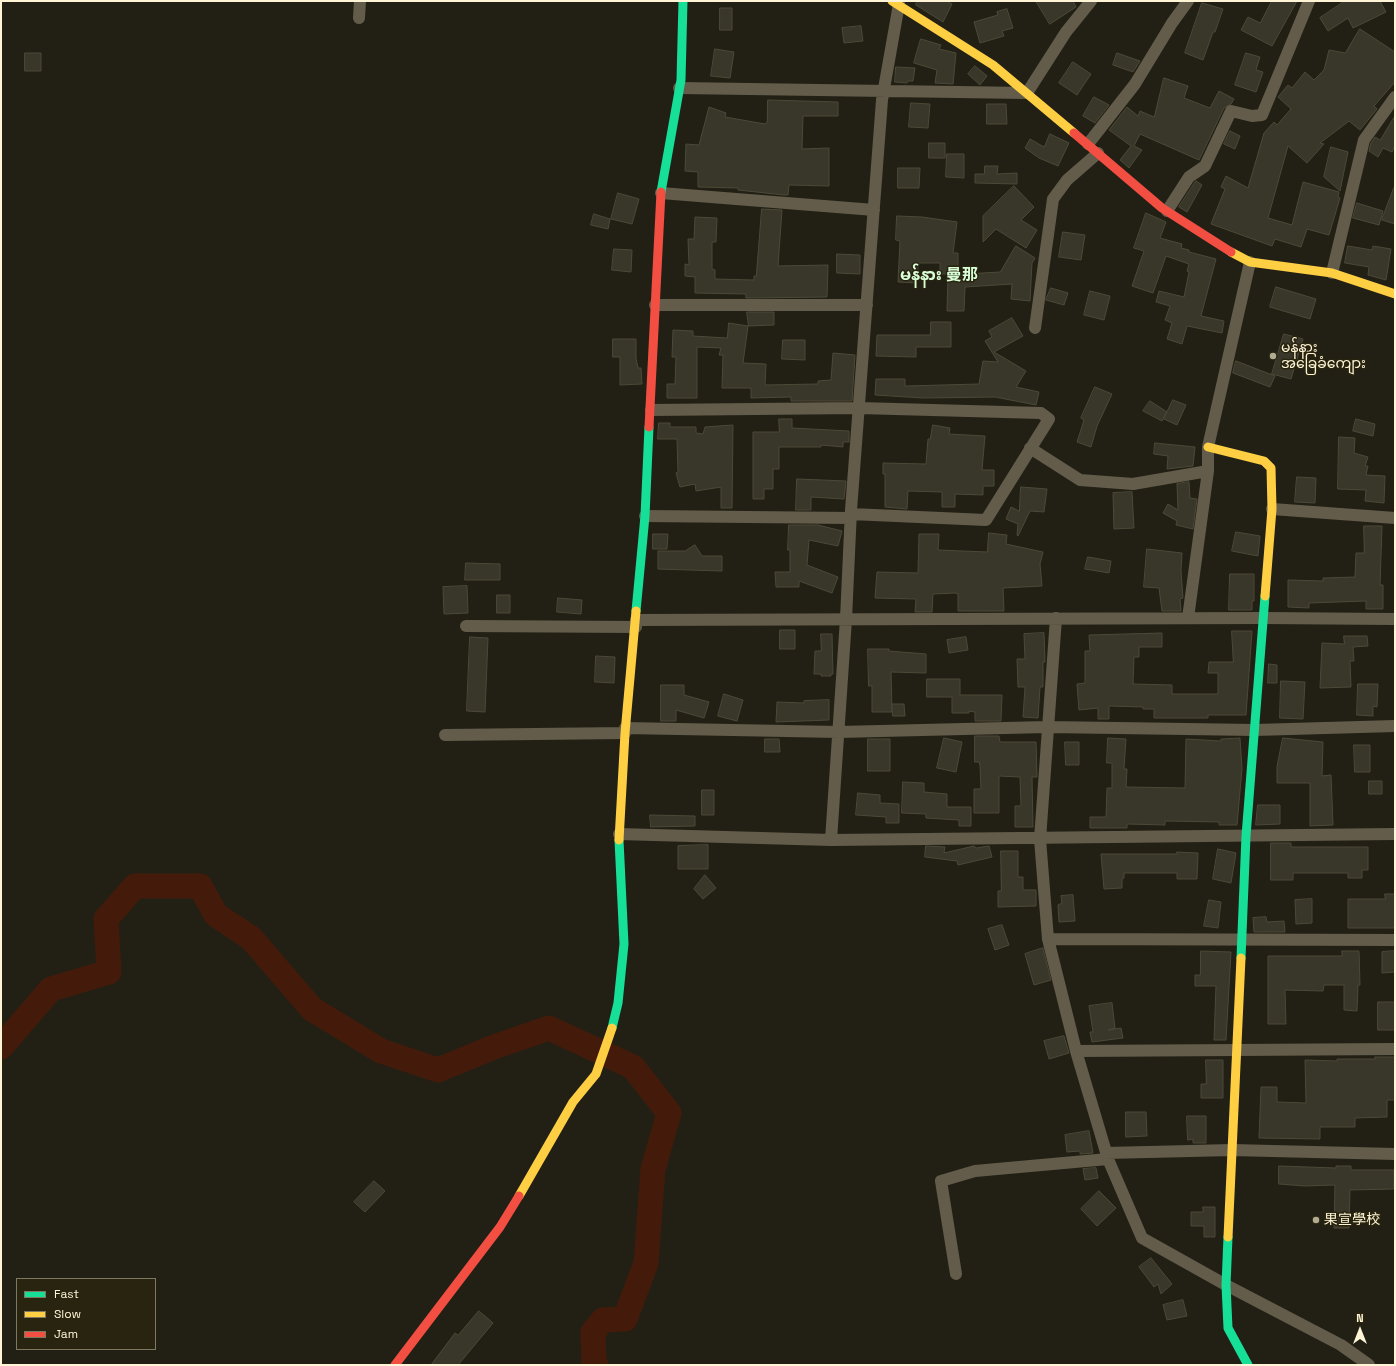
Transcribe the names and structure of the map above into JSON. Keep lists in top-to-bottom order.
{
  "districts": ["မန်နား 曼那"],
  "places": ["မန်နား အခြေခံကျေား", "果宣學校"],
  "legend": ["Fast", "Slow", "Jam"],
  "north": "top"
}
